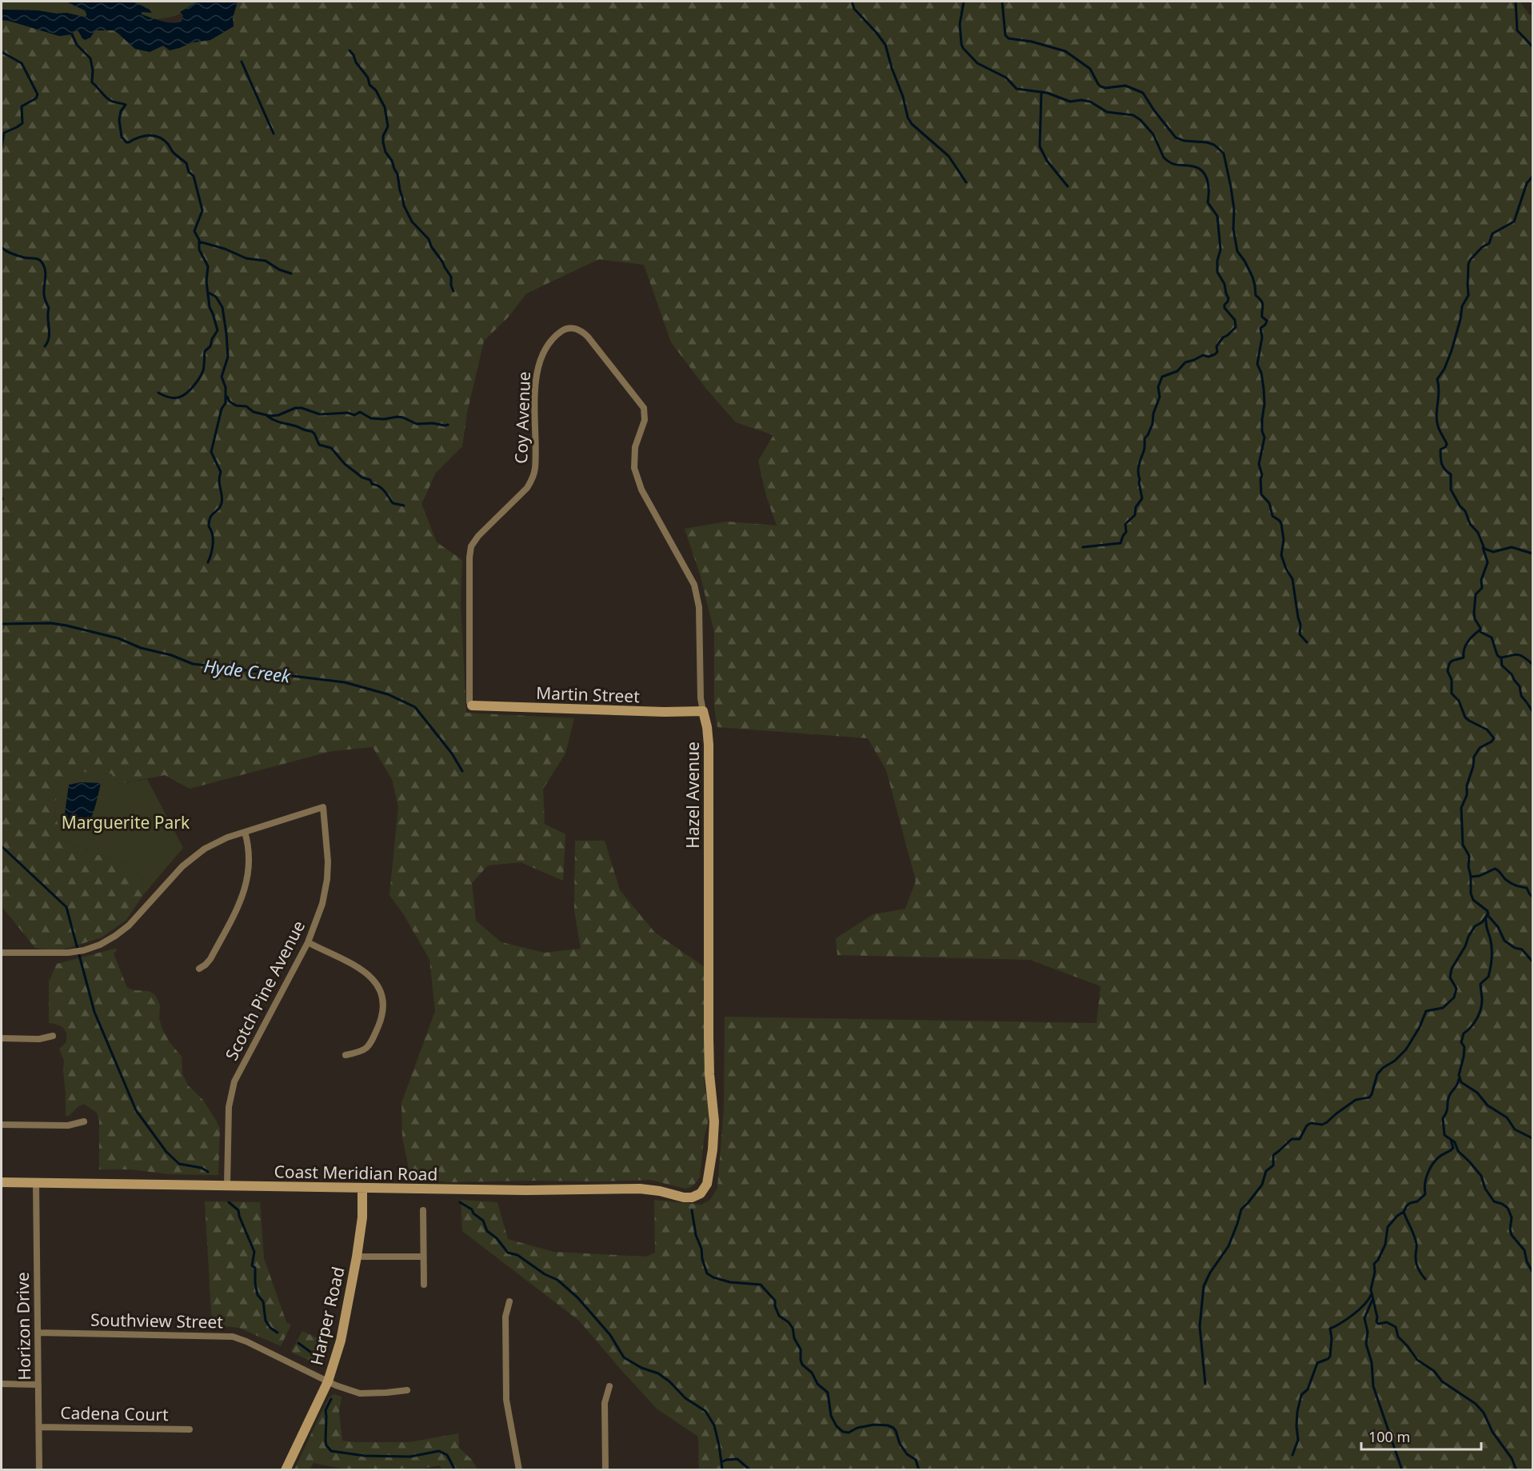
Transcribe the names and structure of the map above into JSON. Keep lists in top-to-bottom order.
{
  "streets": {
    "street": [
      "Coy Avenue",
      "Martin Street",
      "Hazel Avenue",
      "Scotch Pine Avenue",
      "Coast Meridian Road",
      "Harper Road",
      "Southview Street",
      "Horizon Drive",
      "Cadena Court"
    ]
  },
  "crossings": [
    ["Coy Avenue", "Martin Street"],
    ["Coy Avenue", "Hazel Avenue"],
    ["Martin Street", "Hazel Avenue"],
    ["Hazel Avenue", "Coast Meridian Road"],
    ["Scotch Pine Avenue", "Coast Meridian Road"],
    ["Coast Meridian Road", "Harper Road"],
    ["Coast Meridian Road", "Horizon Drive"],
    ["Harper Road", "Southview Street"],
    ["Southview Street", "Horizon Drive"],
    ["Horizon Drive", "Cadena Court"]
  ],
  "water": ["Hyde Creek"],
  "parks": ["Marguerite Park"],
  "scale_bar": "100 m"
}
